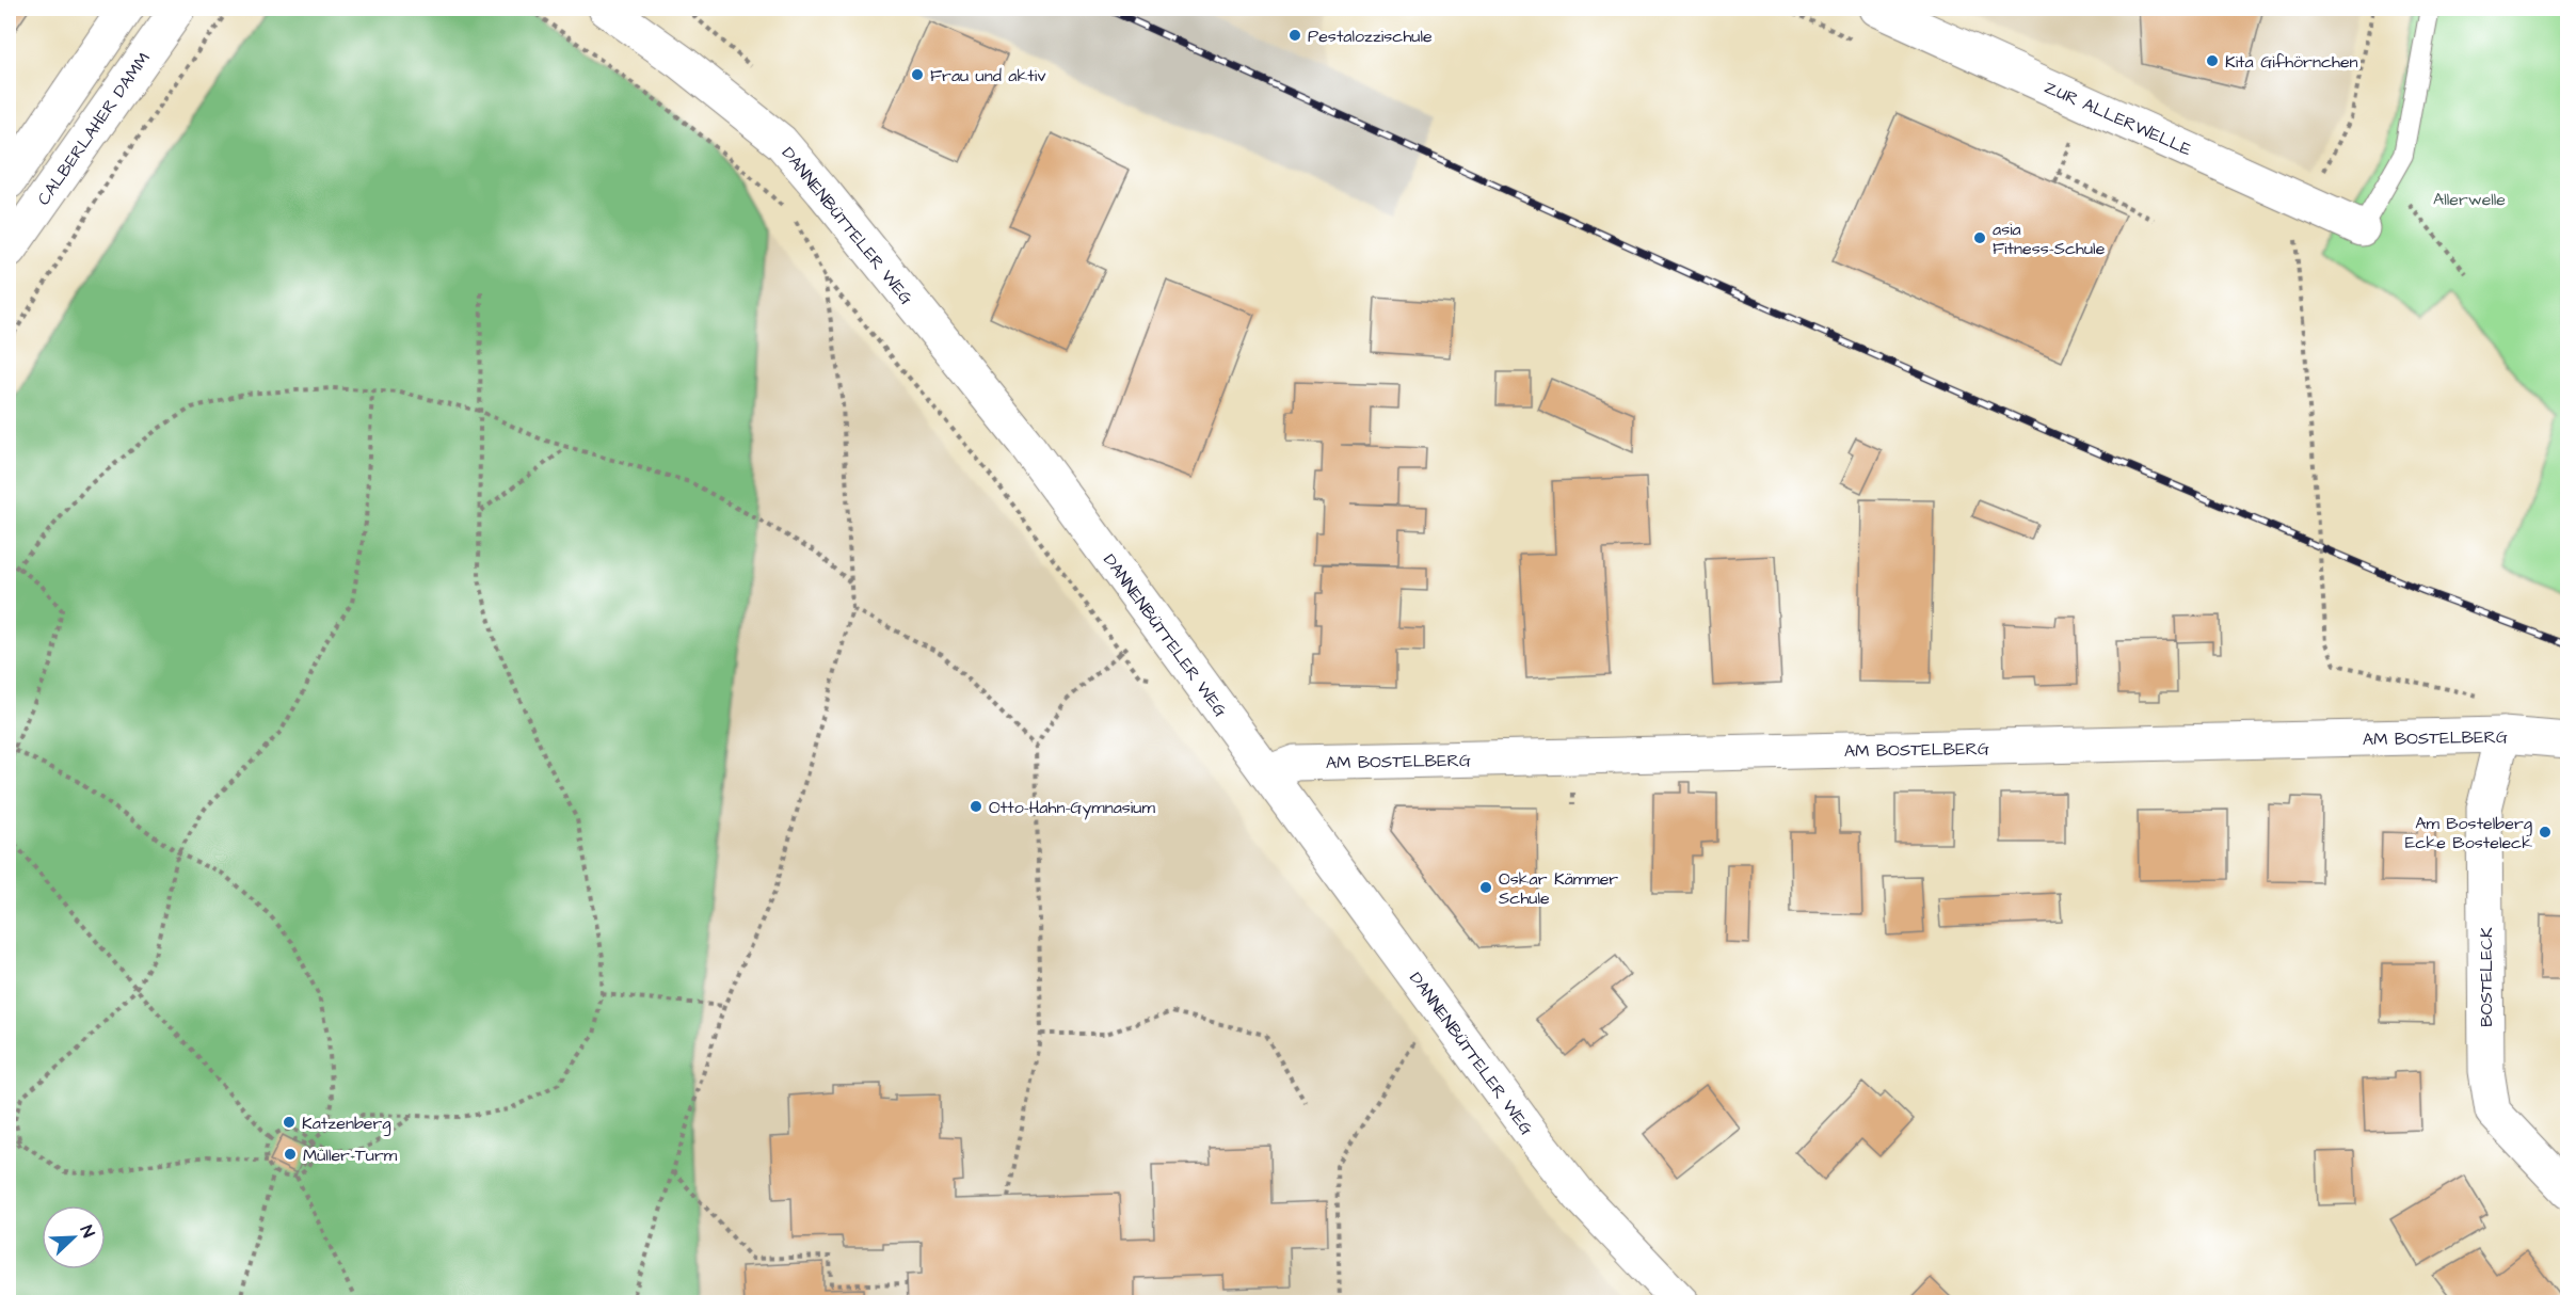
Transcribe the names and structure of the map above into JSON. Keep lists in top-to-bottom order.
{
  "streets": {
    "street": [
      "ZUR ALLERWELLE",
      "CALBERLAHER DAMM",
      "DANNENBÜTTELER WEG",
      "AM BOSTELBERG",
      "BOSTELECK"
    ]
  },
  "crossings": [
    ["DANNENBÜTTELER WEG", "AM BOSTELBERG"],
    ["AM BOSTELBERG", "BOSTELECK"]
  ],
  "parks": ["Allerwelle"],
  "places": [
    "Pestalozzischule",
    "Kita Gifhörnchen",
    "Frau und aktiv",
    "asia Fitness-Schule",
    "Otto-Hahn-Gymnasium",
    "Am Bostelberg Ecke Bosteleck",
    "Oskar Kämmer Schule",
    "Katzenberg",
    "Müller-Turm"
  ],
  "north": "top right"
}
